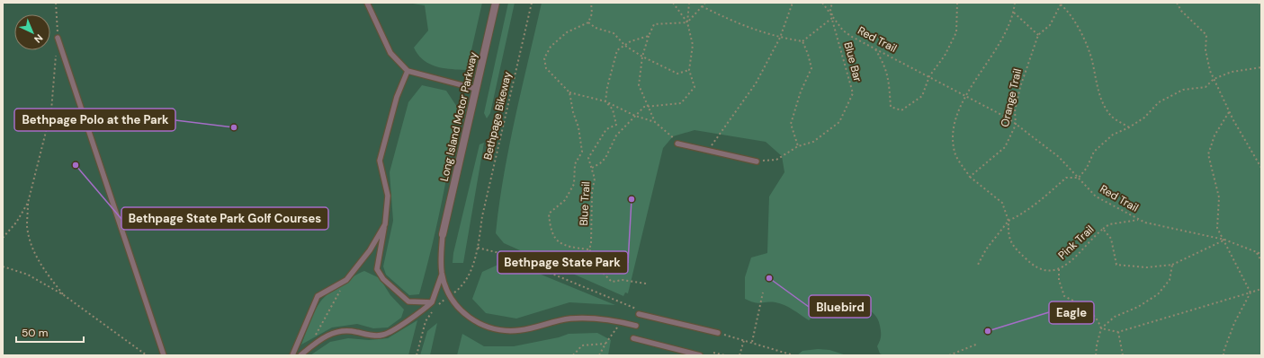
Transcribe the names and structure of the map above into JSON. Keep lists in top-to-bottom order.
{
  "streets": {
    "street": ["Long Island Motor Parkway"],
    "path": [
      "Red Trail",
      "Blue Bar",
      "Orange Trail",
      "Bethpage Bikeway",
      "Blue Trail",
      "Pink Trail"
    ]
  },
  "crossings": [
    ["Red Trail", "Blue Bar"],
    ["Red Trail", "Orange Trail"],
    ["Orange Trail", "Pink Trail"]
  ],
  "places": [
    "Bethpage Polo at the Park",
    "Bethpage State Park Golf Courses",
    "Bethpage State Park",
    "Bluebird",
    "Eagle"
  ],
  "scale_bar": "50 m",
  "north": "bottom right"
}
